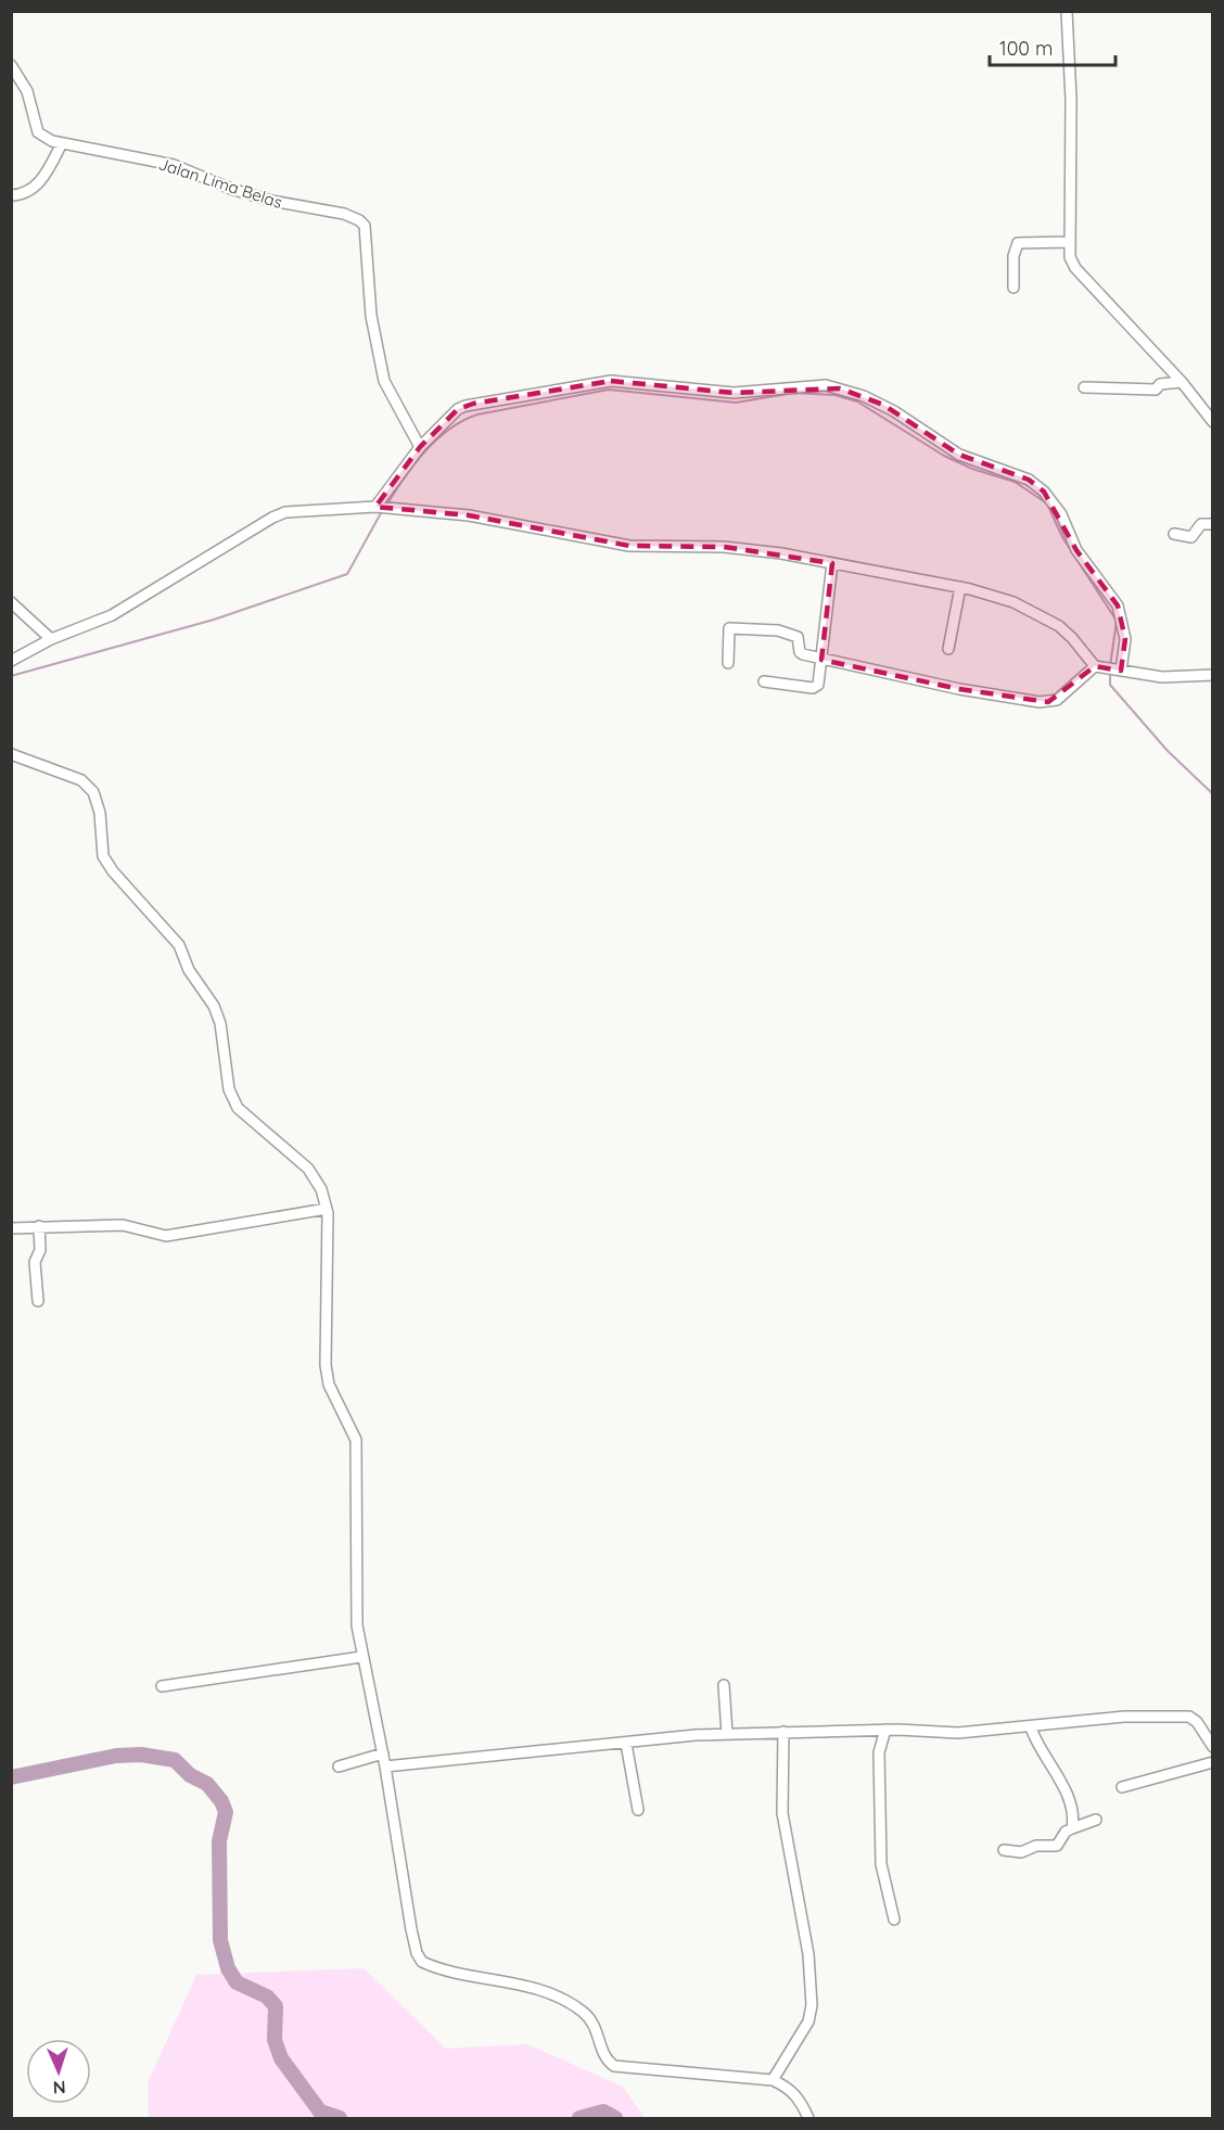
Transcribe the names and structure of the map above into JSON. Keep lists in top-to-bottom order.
{
  "streets": {
    "street": ["Jalan Lima Belas"]
  },
  "scale_bar": "100 m",
  "north": "bottom"
}
